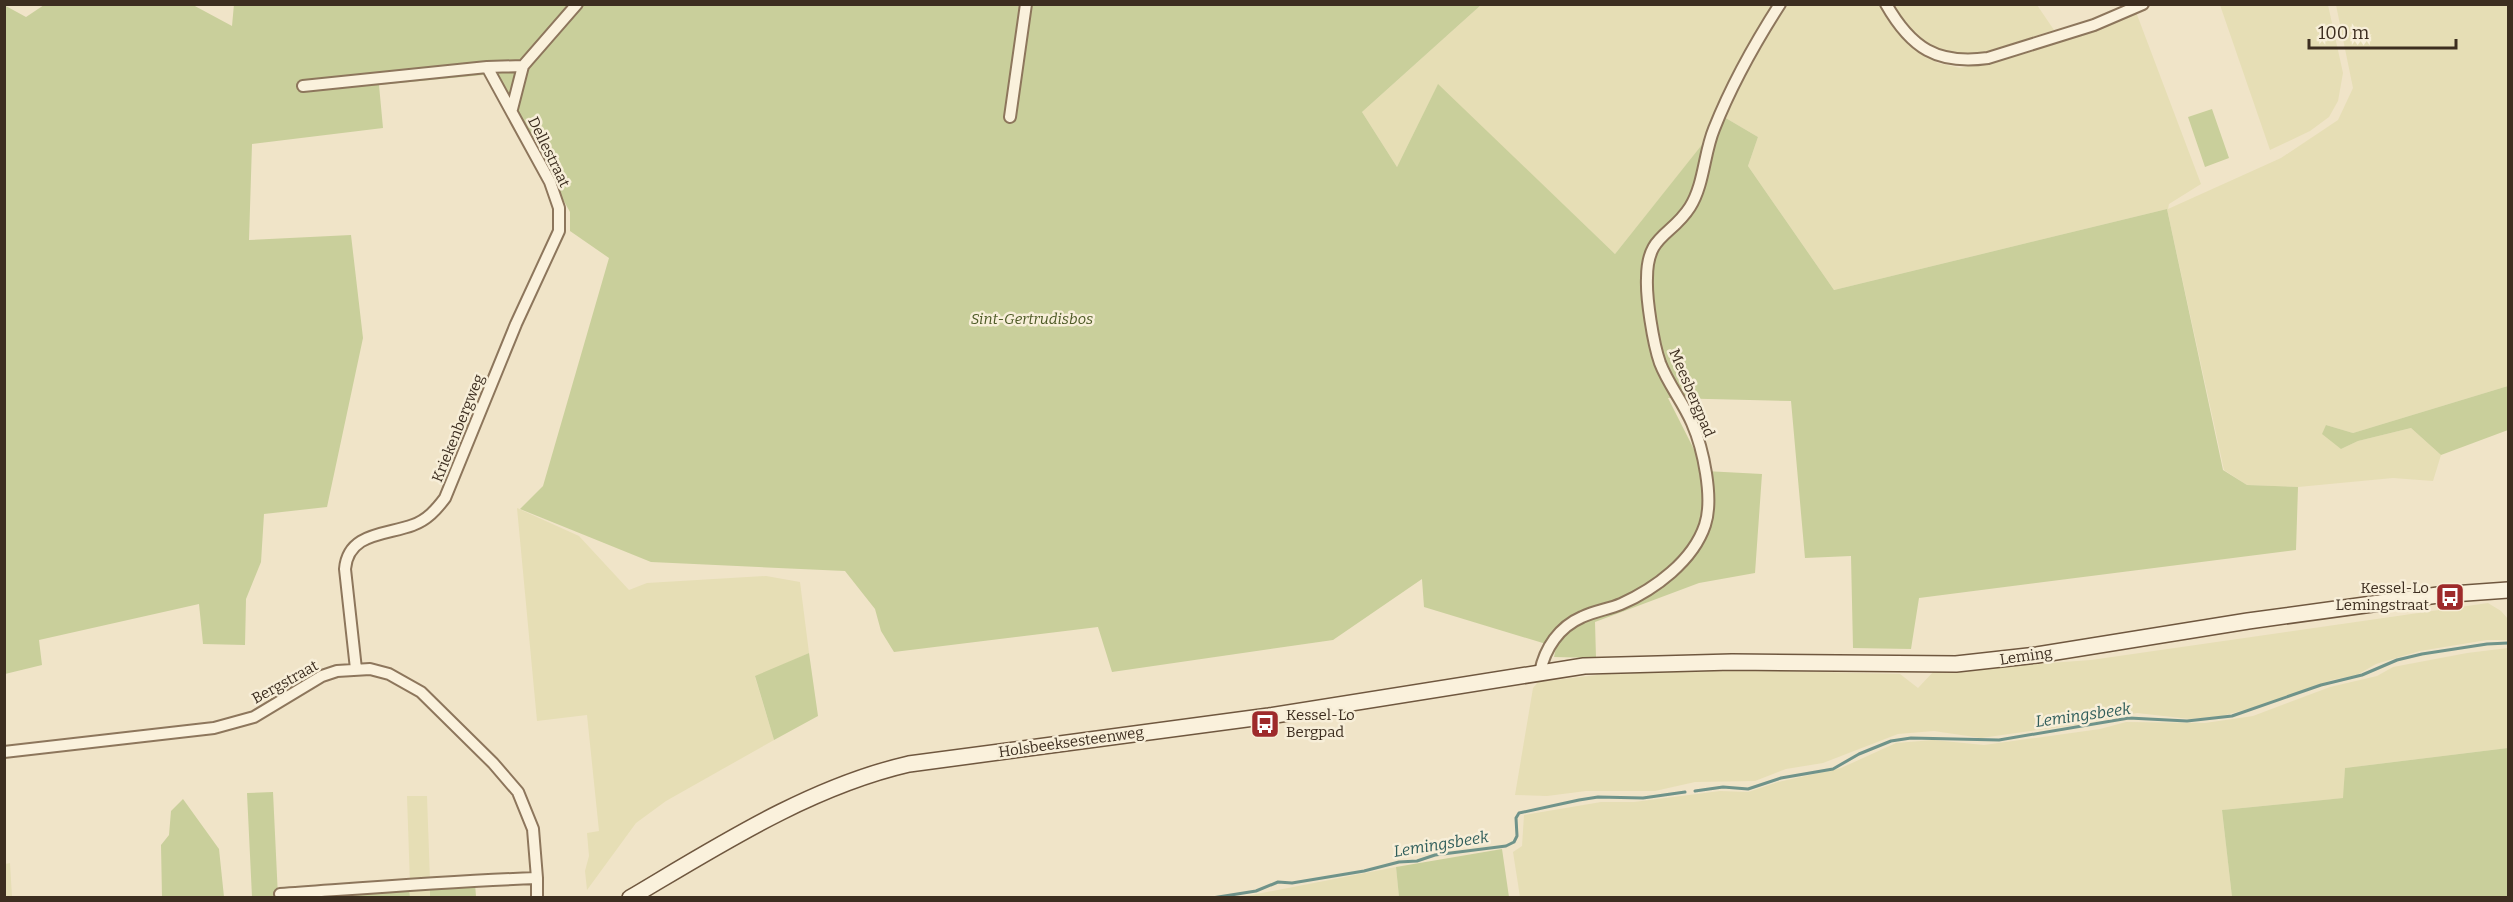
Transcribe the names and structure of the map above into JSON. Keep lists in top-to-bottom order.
{
  "streets": {
    "street": [
      "Dellestraat",
      "Meesbergpad",
      "Kriekenbergweg",
      "Leming",
      "Bergstraat",
      "Holsbeeksesteenweg"
    ]
  },
  "crossings": [
    ["Dellestraat", "Kriekenbergweg"],
    ["Meesbergpad", "Leming"],
    ["Meesbergpad", "Holsbeeksesteenweg"],
    ["Kriekenbergweg", "Bergstraat"],
    ["Leming", "Holsbeeksesteenweg"]
  ],
  "water": ["Lemingsbeek"],
  "parks": ["Sint-Gertrudisbos"],
  "places": {
    "bus stop": ["Kessel-Lo Lemingstraat", "Kessel-Lo Bergpad"]
  },
  "scale_bar": "100 m"
}
